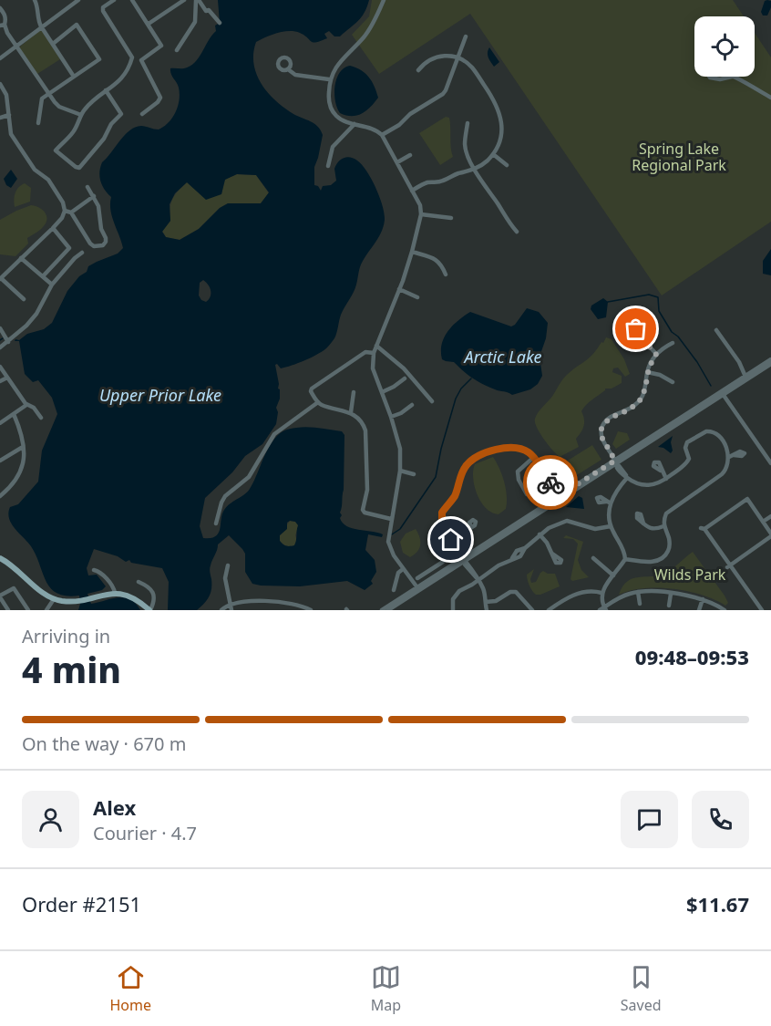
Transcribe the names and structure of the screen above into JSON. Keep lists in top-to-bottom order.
{
  "water": ["Arctic Lake", "Upper Prior Lake"],
  "parks": ["Spring Lake Regional Park", "Wilds Park"],
  "page": {
    "heading": ["4 min", "Arriving in", "09:48–09:53"],
    "panel": [
      "Alex",
      "Courier · 4.7",
      "Order #2151",
      "$11.67"
    ],
    "bar": "On the way · 670 m",
    "tabs": ["Home", "Map", "Saved"]
  }
}
